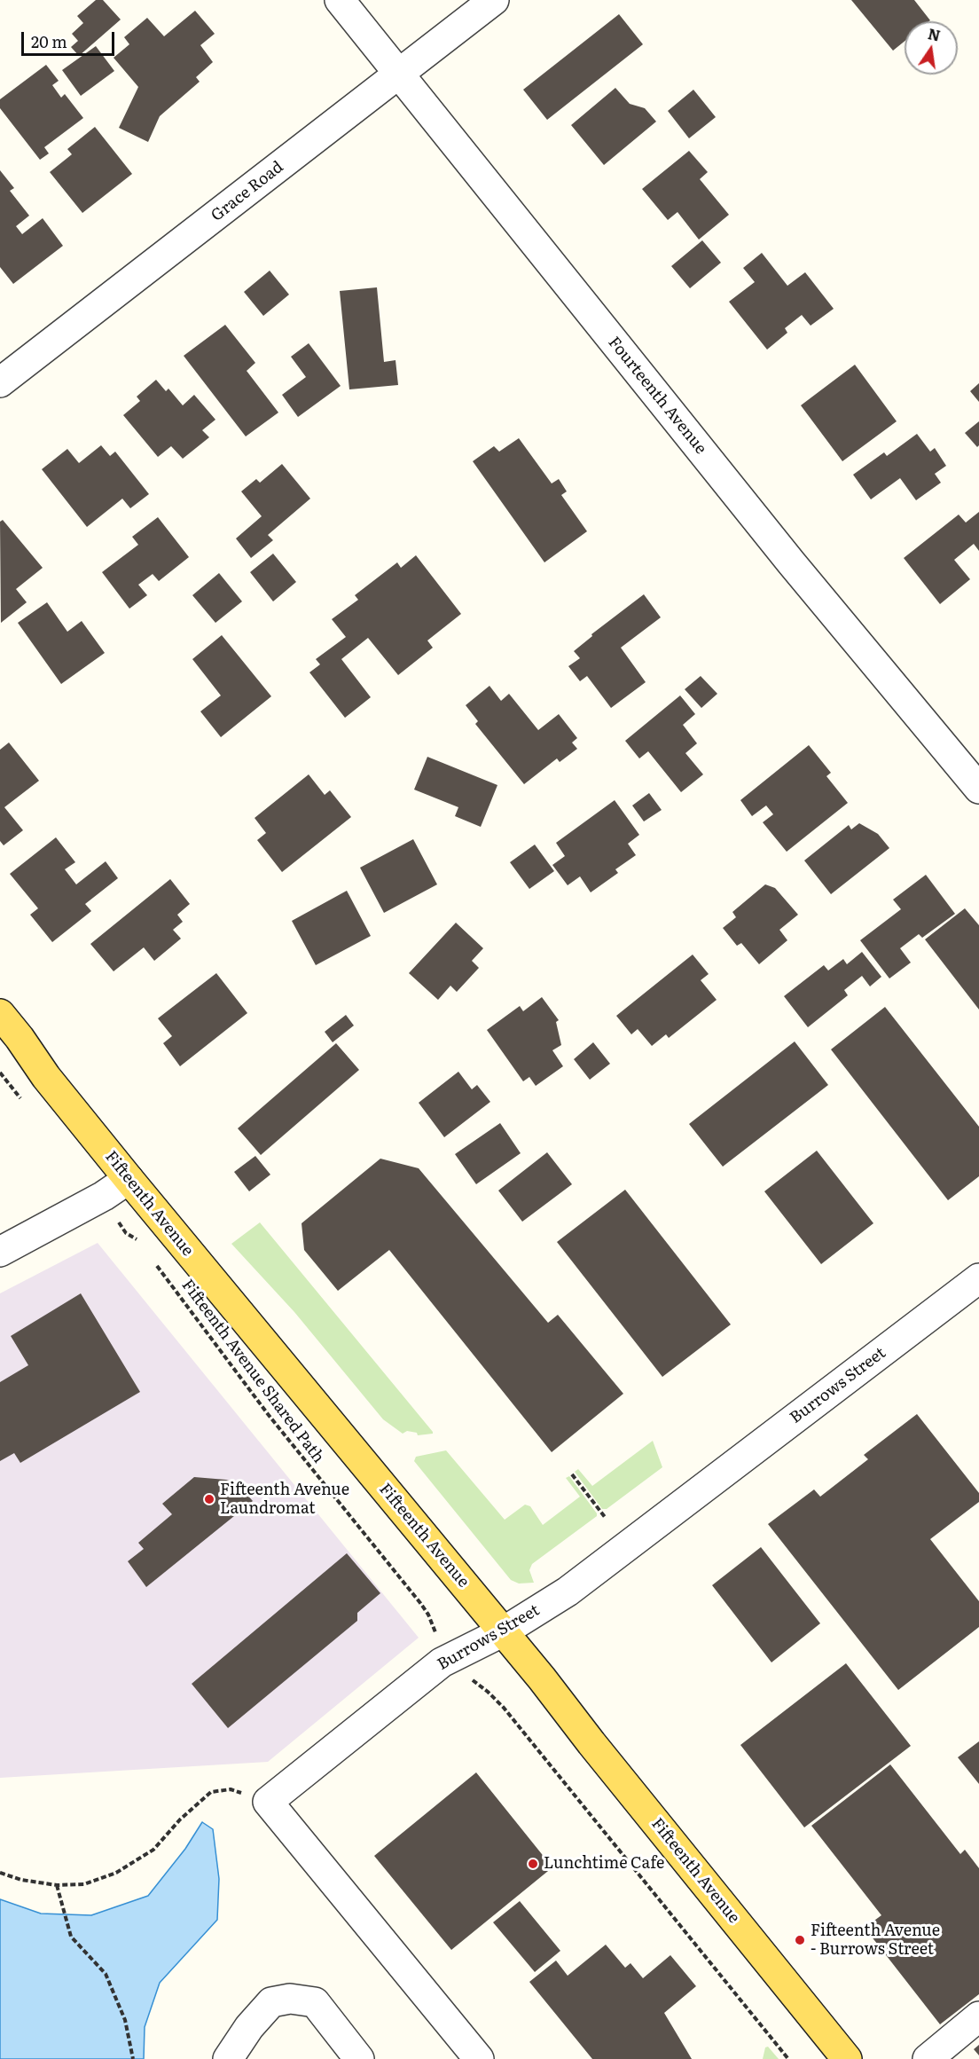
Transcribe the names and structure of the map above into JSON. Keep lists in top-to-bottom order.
{
  "streets": {
    "main road": ["Fifteenth Avenue"],
    "street": ["Grace Road", "Fourteenth Avenue", "Burrows Street"],
    "path": ["Fifteenth Avenue Shared Path"]
  },
  "crossings": [
    ["Grace Road", "Fourteenth Avenue"],
    ["Fifteenth Avenue", "Burrows Street"]
  ],
  "places": ["Fifteenth Avenue Laundromat", "Lunchtime Cafe", "Fifteenth Avenue - Burrows Street"],
  "scale_bar": "20 m",
  "north": "top"
}
